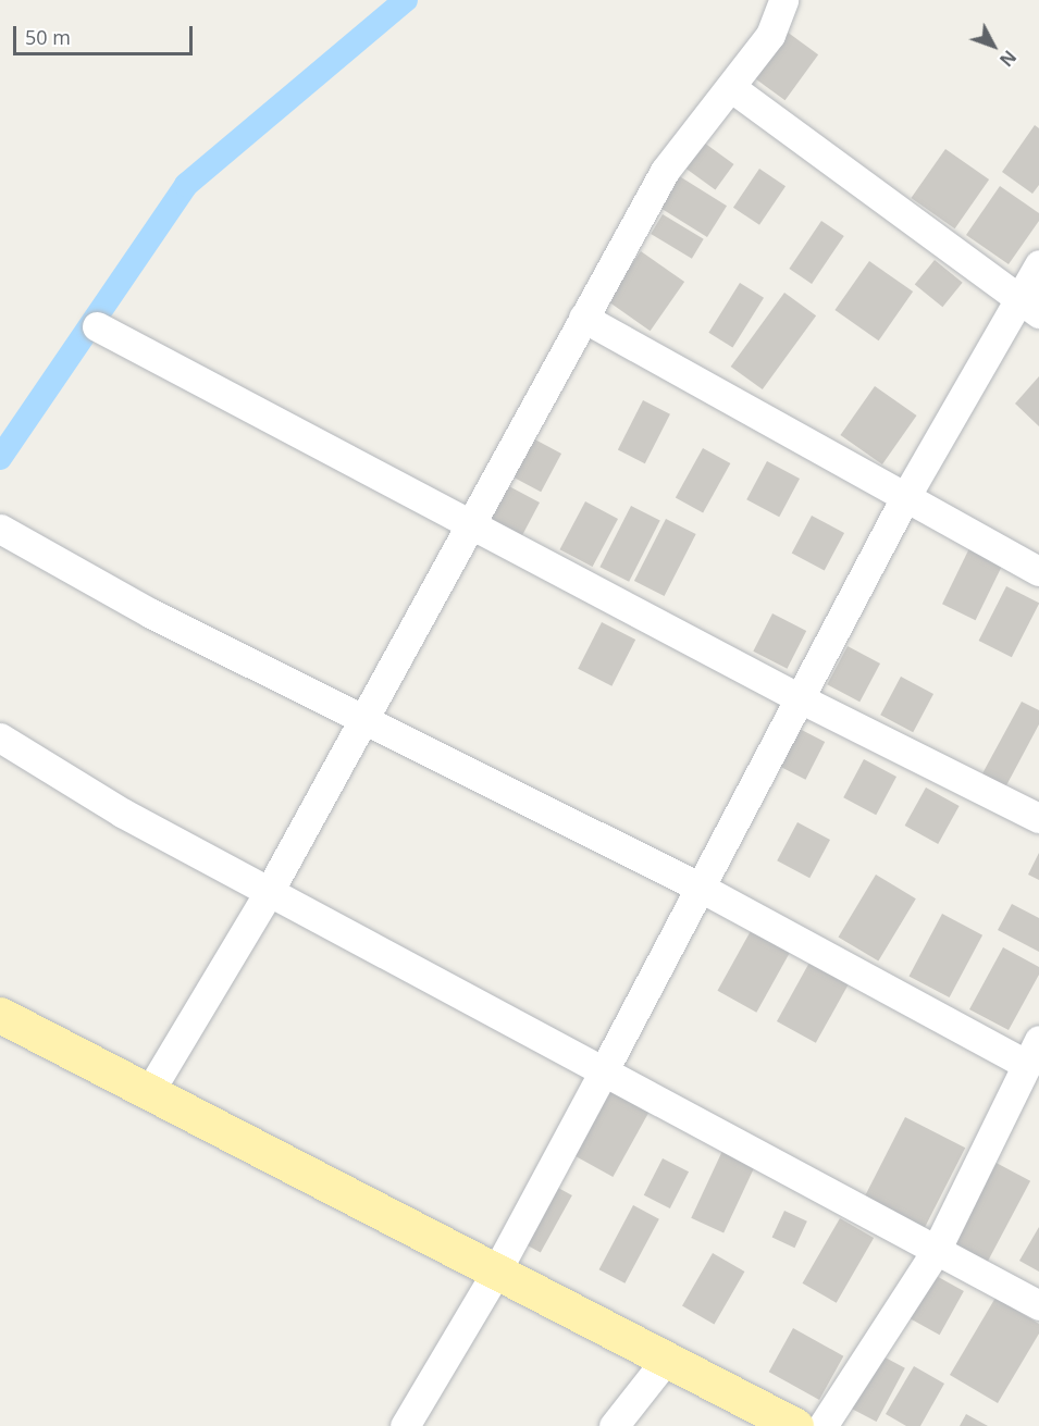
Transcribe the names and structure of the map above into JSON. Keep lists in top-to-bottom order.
{
  "scale_bar": "50 m",
  "north": "bottom right"
}
